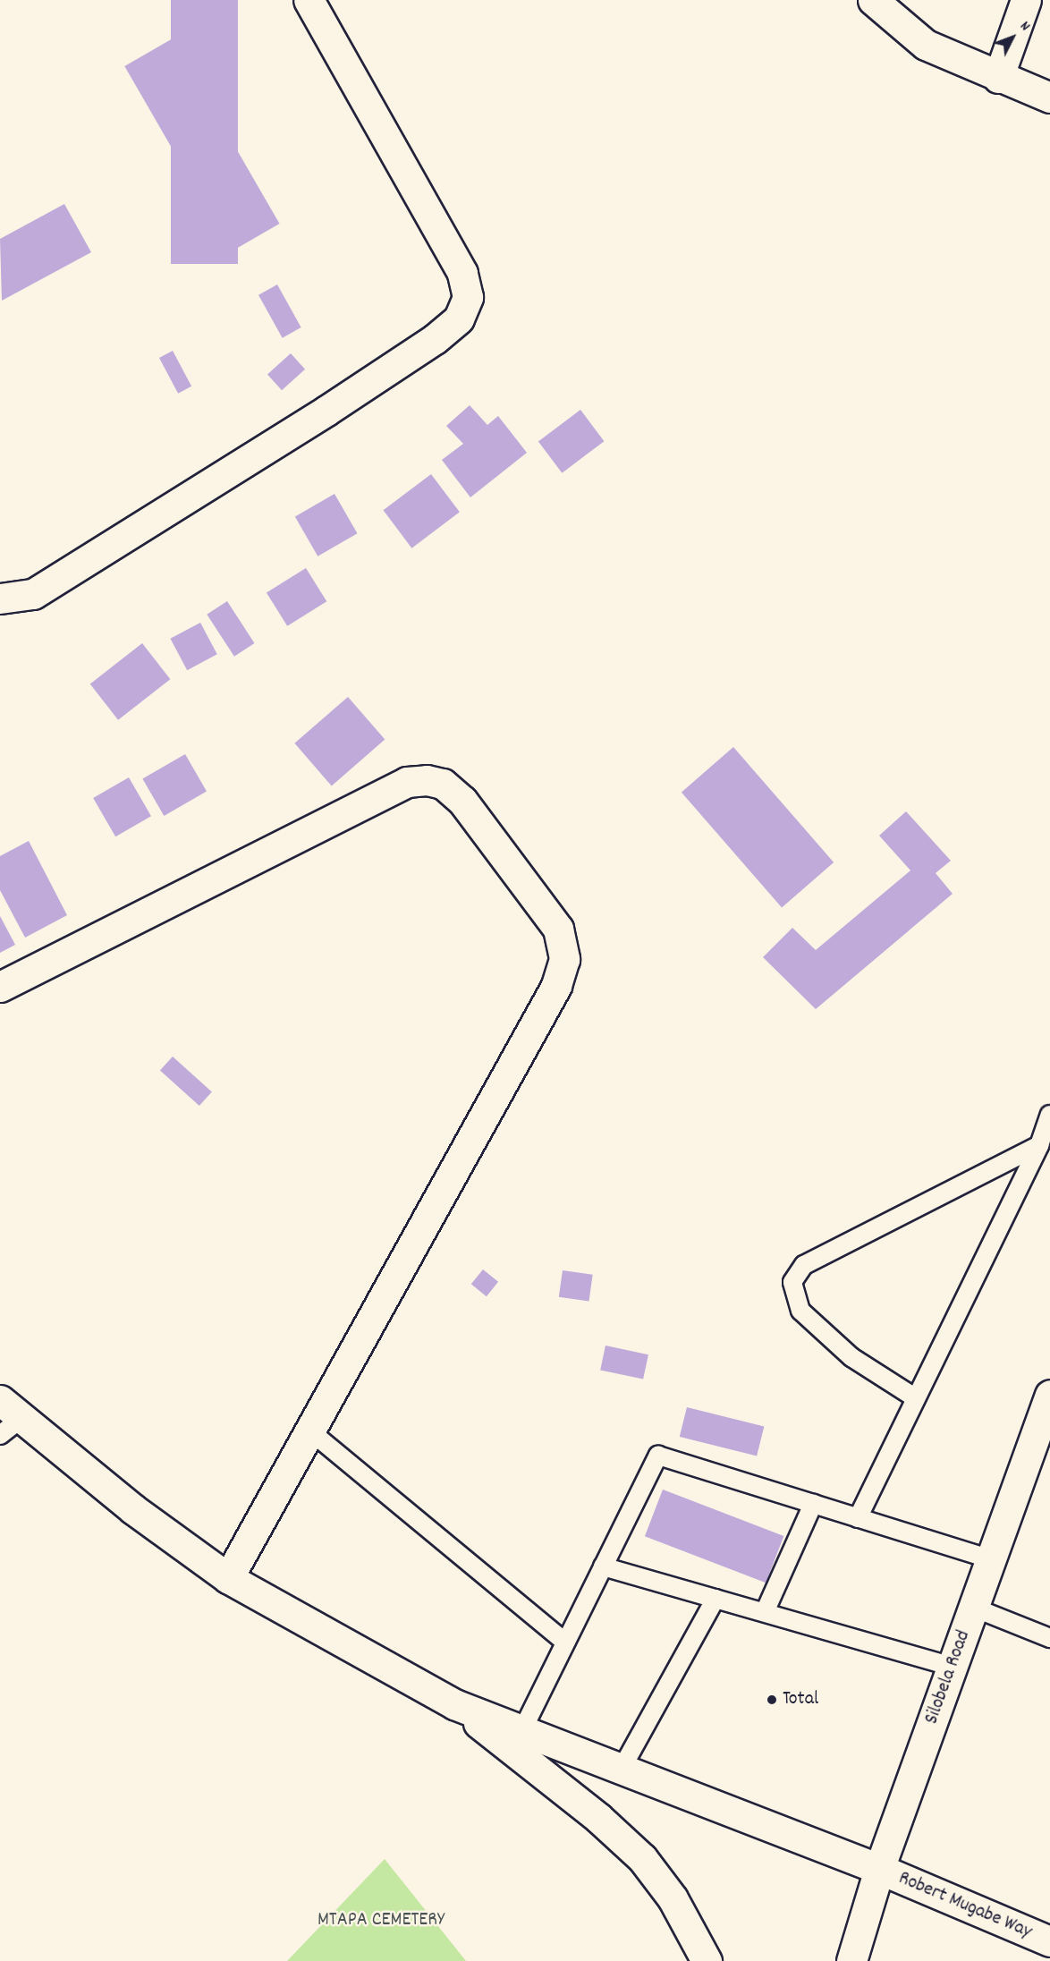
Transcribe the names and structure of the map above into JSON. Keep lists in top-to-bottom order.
{
  "streets": {
    "street": ["Silobela Road", "Robert Mugabe Way"]
  },
  "crossings": [
    ["Silobela Road", "Robert Mugabe Way"]
  ],
  "parks": ["MTAPA CEMETERY"],
  "places": ["Total"],
  "north": "top right"
}
